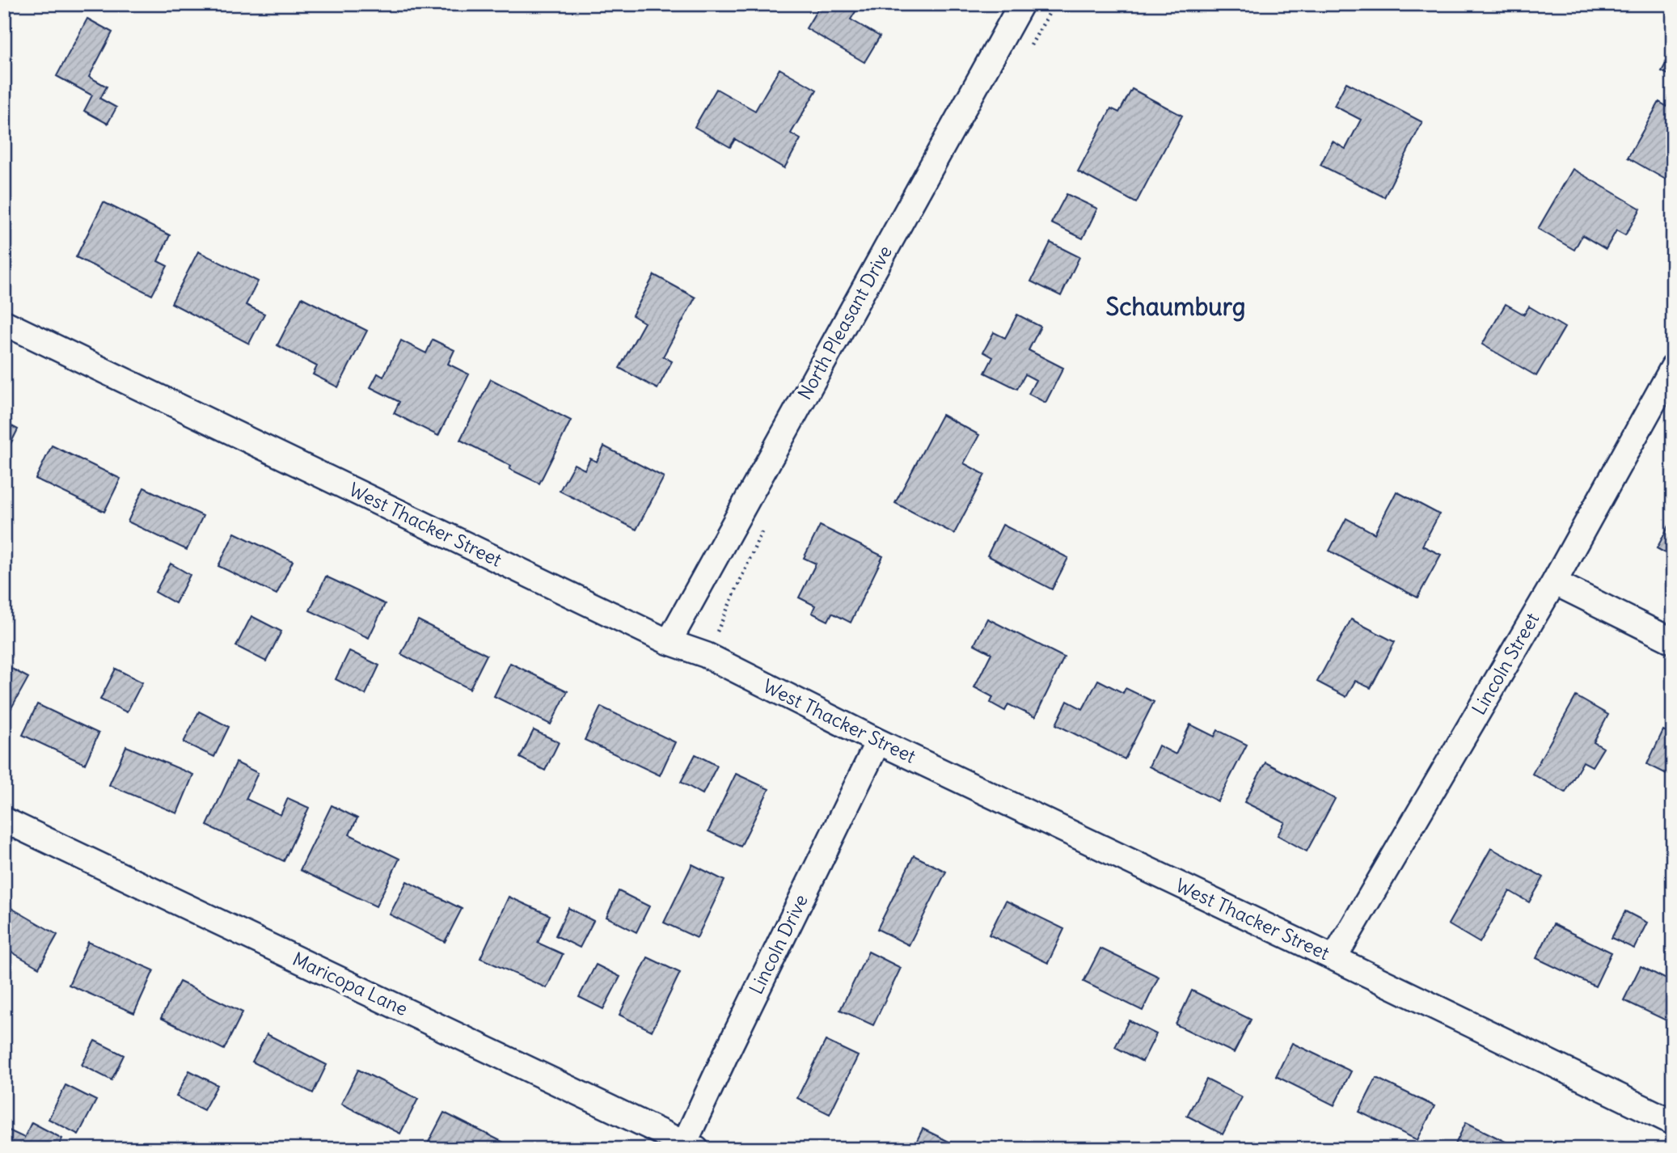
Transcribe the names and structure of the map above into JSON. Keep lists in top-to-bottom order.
{
  "streets": {
    "street": [
      "North Pleasant Drive",
      "West Thacker Street",
      "Lincoln Street",
      "Lincoln Drive",
      "Maricopa Lane"
    ]
  },
  "crossings": [
    ["North Pleasant Drive", "West Thacker Street"],
    ["West Thacker Street", "Lincoln Street"],
    ["West Thacker Street", "Lincoln Drive"],
    ["Lincoln Drive", "Maricopa Lane"]
  ],
  "districts": ["Schaumburg"]
}
